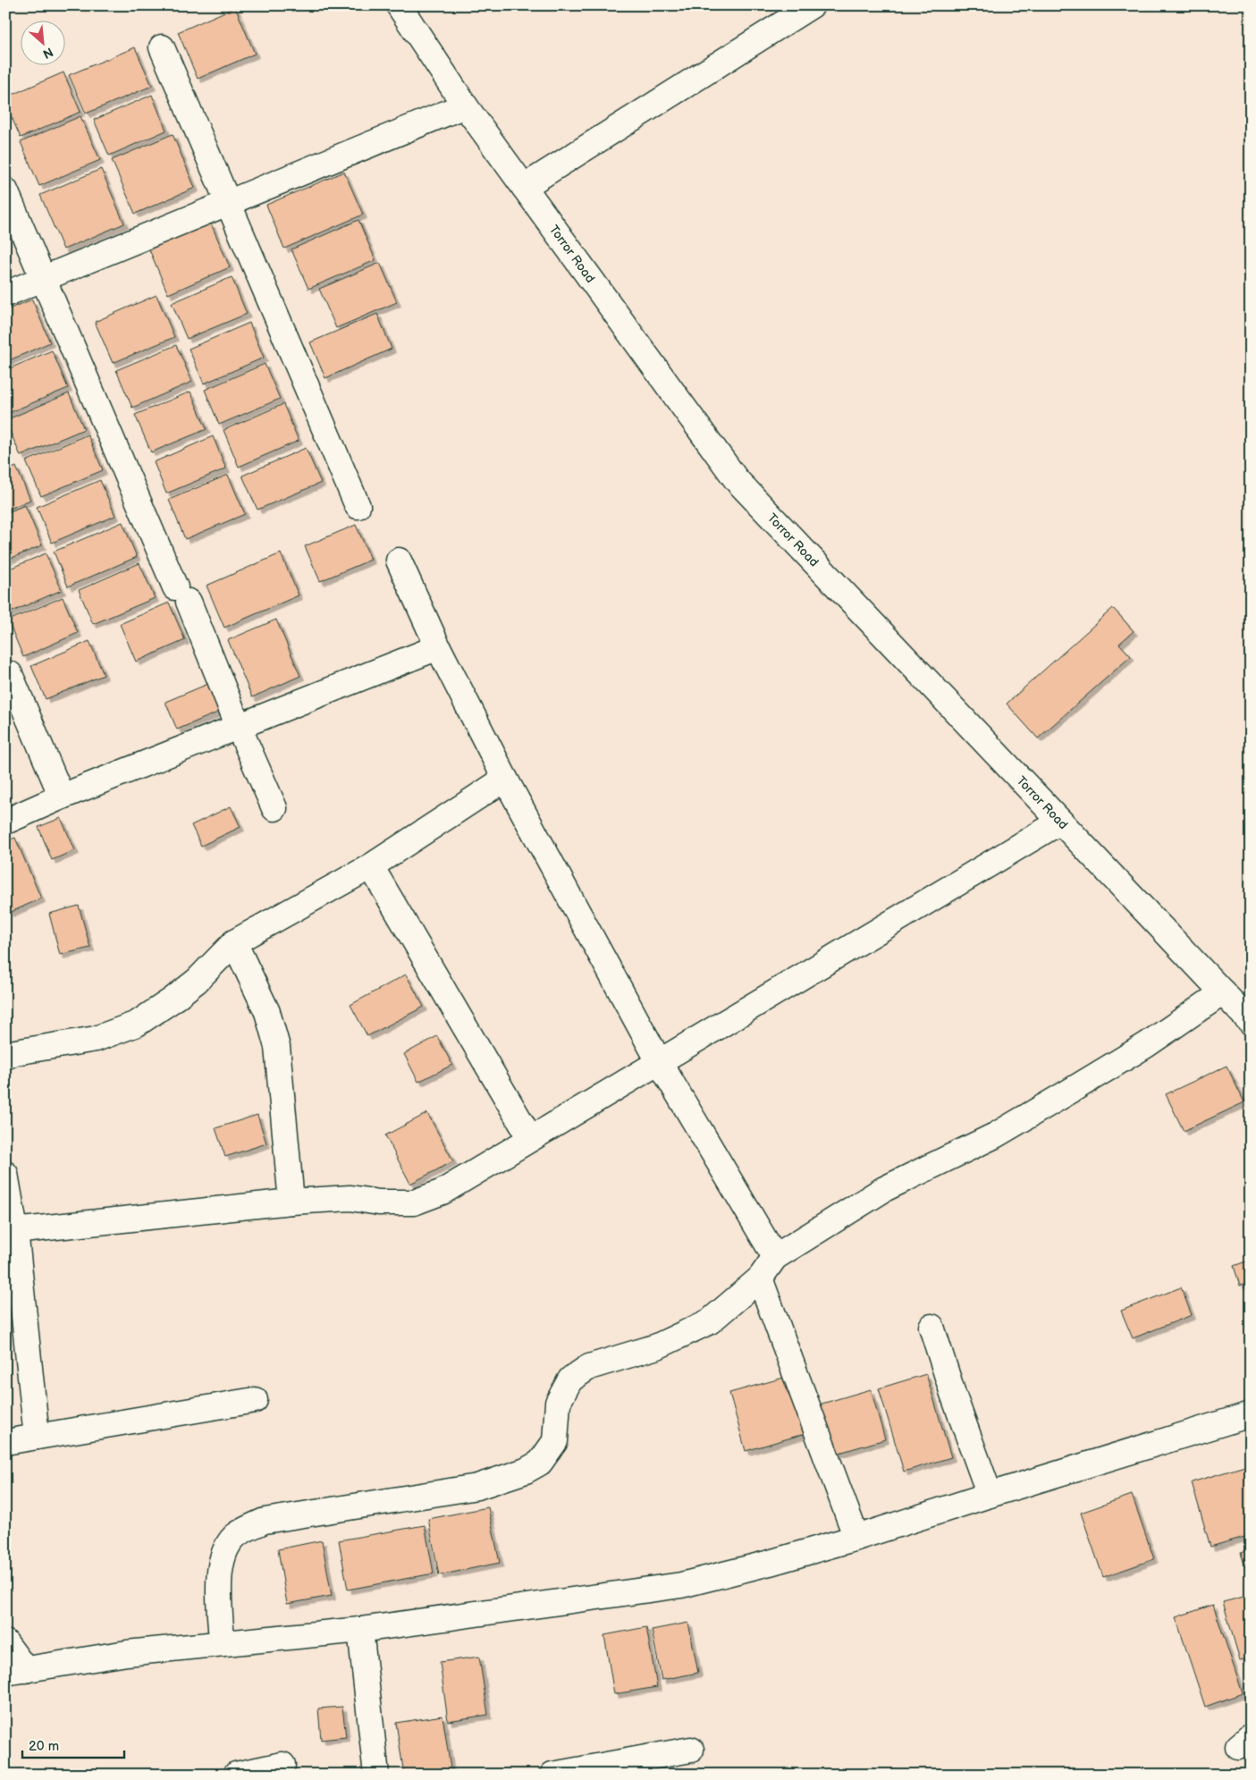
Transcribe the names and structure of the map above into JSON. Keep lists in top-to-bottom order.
{
  "streets": {
    "street": ["Torror Road"]
  },
  "scale_bar": "20 m",
  "north": "bottom right"
}
